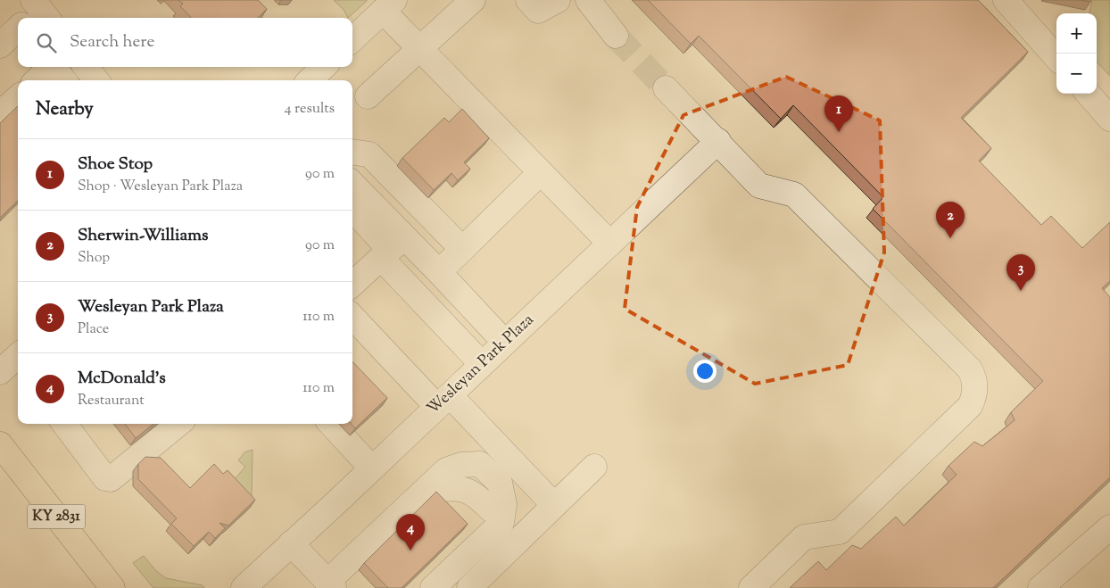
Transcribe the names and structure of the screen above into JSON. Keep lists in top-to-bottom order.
{
  "streets": {
    "main road": ["KY 2831"],
    "street": ["Wesleyan Park Plaza"]
  },
  "page": {
    "map_buttons": ["+", "−"],
    "search": "Search here",
    "heading": ["Nearby", "4 results"],
    "pins": [
      "1",
      "2",
      "3",
      "4"
    ],
    "list": [
      {
        "mark": "1",
        "name": "Shoe Stop",
        "note": "Shop · Wesleyan Park Plaza",
        "value": "90 m"
      },
      {
        "mark": "2",
        "name": "Sherwin-Williams",
        "note": "Shop",
        "value": "90 m"
      },
      {
        "mark": "3",
        "name": "Wesleyan Park Plaza",
        "note": "Place",
        "value": "110 m"
      },
      {
        "mark": "4",
        "name": "McDonald's",
        "note": "Restaurant",
        "value": "110 m"
      }
    ]
  }
}
